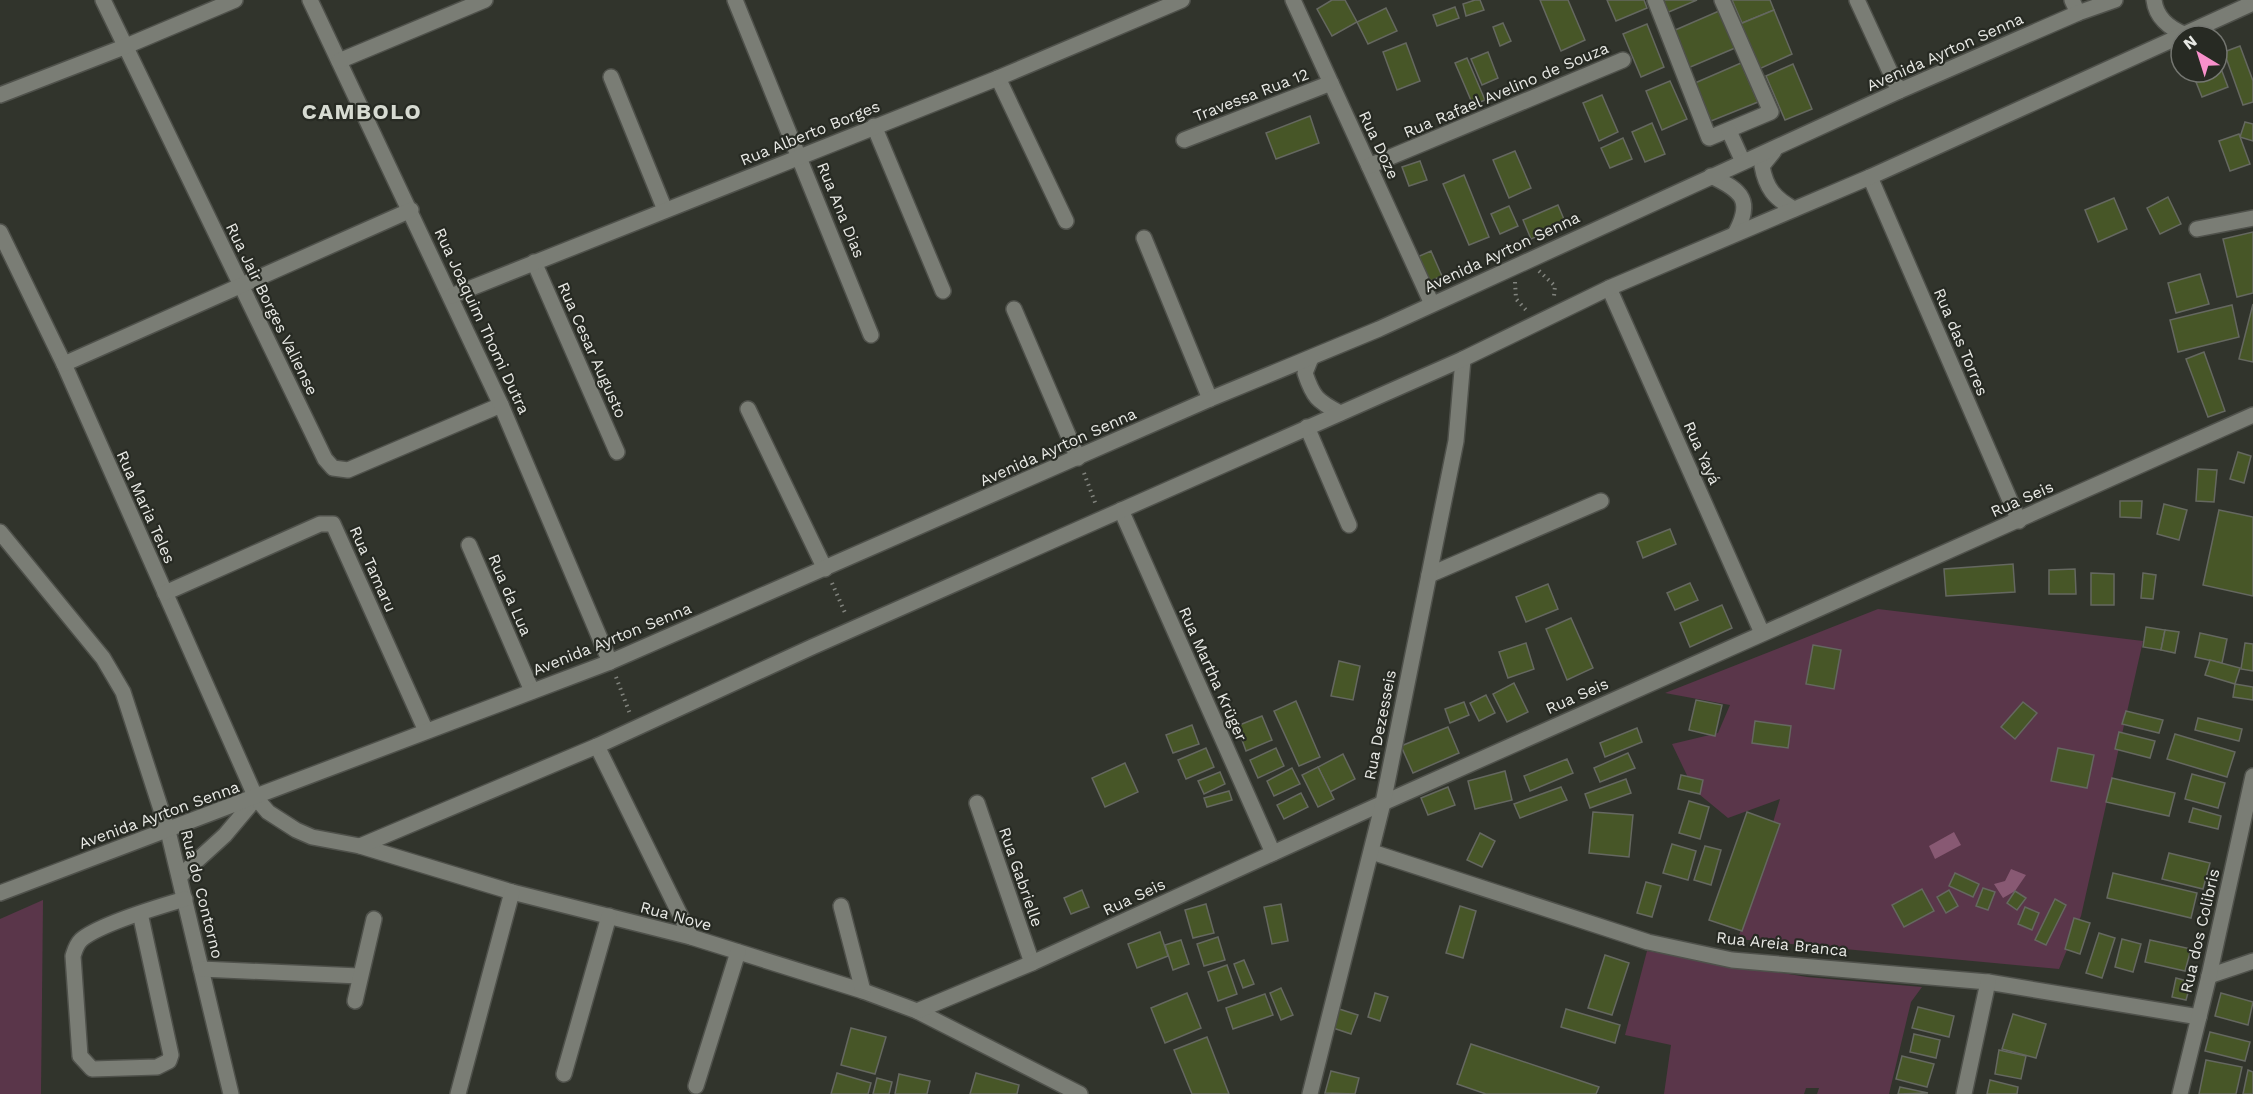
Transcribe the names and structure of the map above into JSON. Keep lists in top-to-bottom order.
{
  "streets": {
    "street": [
      "Avenida Ayrton Senna",
      "Rua Rafael Avelino de Souza",
      "Travessa Rua 12",
      "Rua Alberto Borges",
      "Rua Doze",
      "Rua Ana Dias",
      "Rua Jair Borges Valiense",
      "Rua Joaquim Thomi Dutra",
      "Rua das Torres",
      "Rua Cesar Augusto",
      "Rua Yayá",
      "Rua Seis",
      "Rua Maria Teles",
      "Rua Tamaru",
      "Rua da Lua",
      "Rua Martha Krüger",
      "Rua Dezesseis",
      "Rua Gabrielle",
      "Rua do Contorno",
      "Rua Nove",
      "Rua dos Colibris",
      "Rua Areia Branca"
    ]
  },
  "crossings": [
    ["Avenida Ayrton Senna", "Rua Doze"],
    ["Avenida Ayrton Senna", "Rua Joaquim Thomi Dutra"],
    ["Avenida Ayrton Senna", "Rua Maria Teles"],
    ["Avenida Ayrton Senna", "Rua Tamaru"],
    ["Avenida Ayrton Senna", "Rua da Lua"],
    ["Avenida Ayrton Senna", "Rua do Contorno"],
    ["Avenida Ayrton Senna", "Rua Nove"],
    ["Rua Rafael Avelino de Souza", "Rua Doze"],
    ["Travessa Rua 12", "Rua Doze"],
    ["Rua Alberto Borges", "Rua Ana Dias"],
    ["Rua Alberto Borges", "Rua Joaquim Thomi Dutra"],
    ["Rua Alberto Borges", "Rua Cesar Augusto"],
    ["Rua Jair Borges Valiense", "Rua Joaquim Thomi Dutra"],
    ["Rua das Torres", "Rua Seis"],
    ["Rua Yayá", "Rua Seis"],
    ["Rua Seis", "Rua Martha Krüger"],
    ["Rua Seis", "Rua Dezesseis"],
    ["Rua Seis", "Rua Gabrielle"],
    ["Rua Seis", "Rua Nove"],
    ["Rua Maria Teles", "Rua Tamaru"],
    ["Rua Maria Teles", "Rua Nove"],
    ["Rua Dezesseis", "Rua Areia Branca"],
    ["Rua dos Colibris", "Rua Areia Branca"]
  ],
  "districts": ["CAMBOLO"],
  "north": "top left"
}
